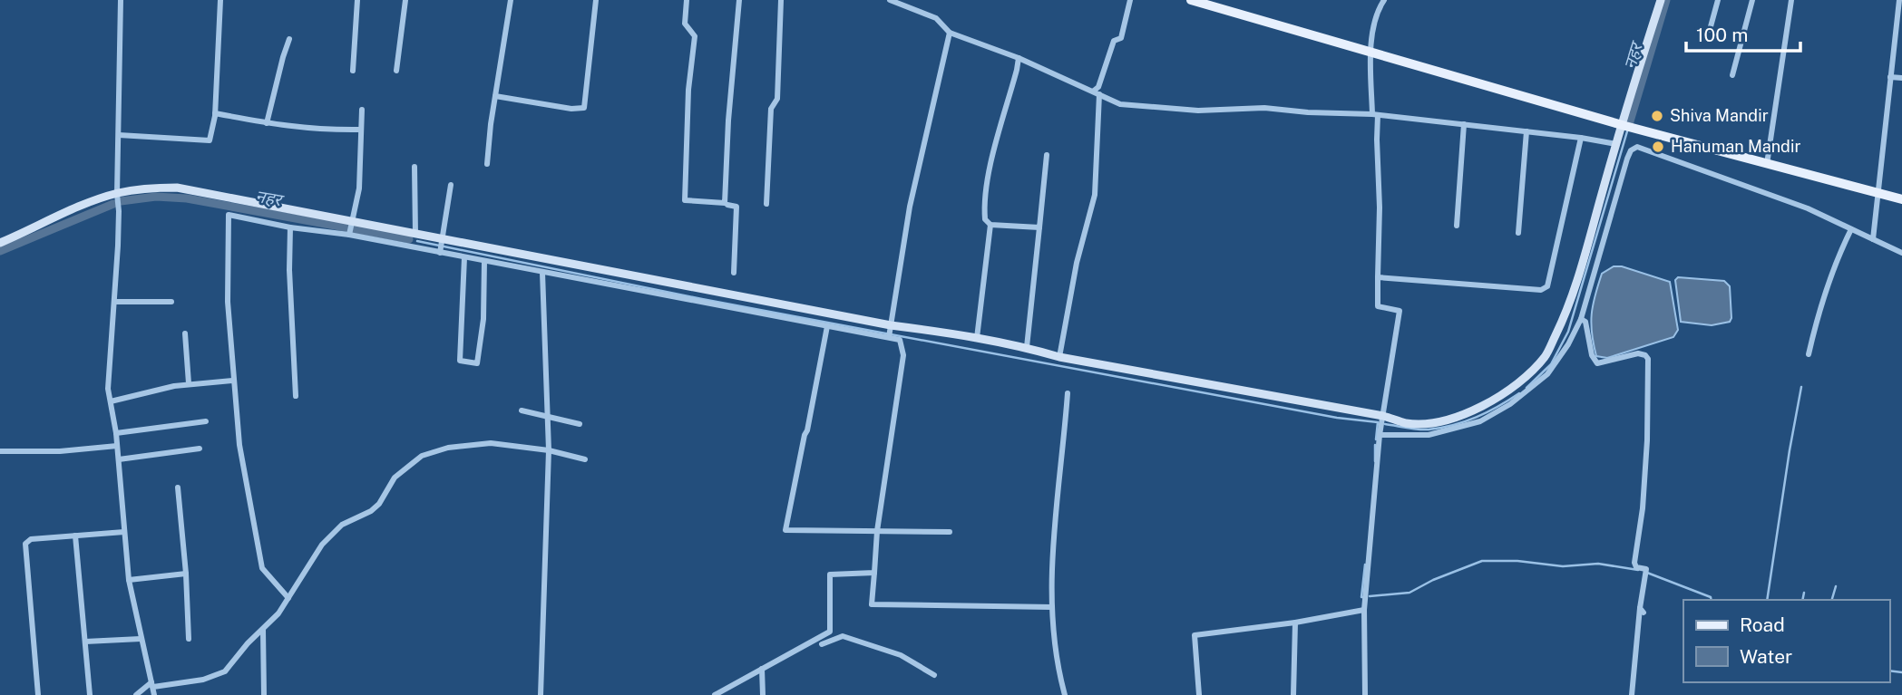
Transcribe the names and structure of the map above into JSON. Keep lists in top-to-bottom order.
{
  "water": ["नहर"],
  "places": ["Shiva Mandir", "Hanuman Mandir"],
  "legend": ["Road", "Water"],
  "scale_bar": "100 m"
}
